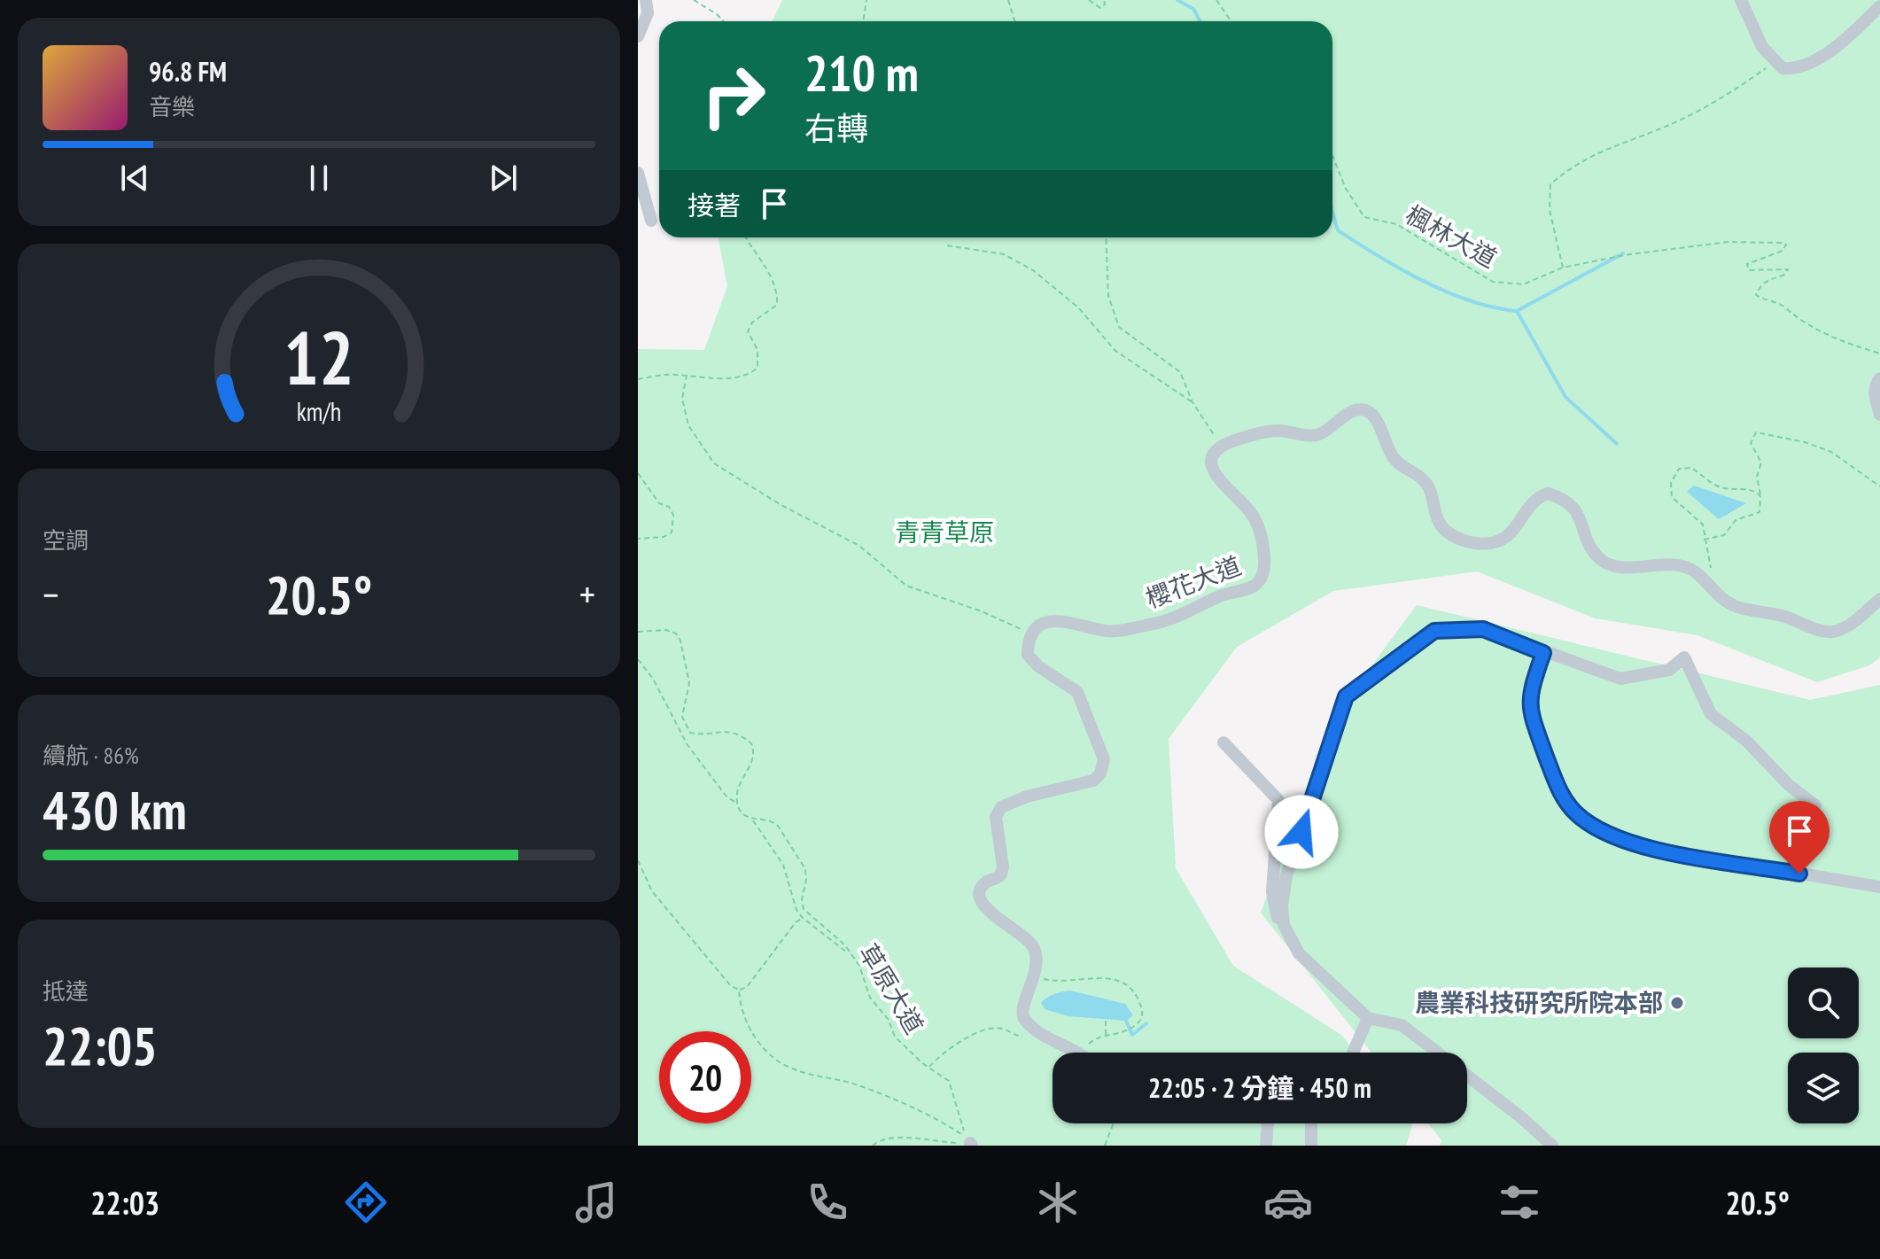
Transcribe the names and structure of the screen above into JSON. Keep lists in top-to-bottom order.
{
  "streets": {
    "street": ["櫻花大道"],
    "path": ["楓林大道", "草原大道"]
  },
  "parks": ["青青草原"],
  "places": ["農業科技研究所院本部"],
  "page": {
    "turn": ["210 m", "右轉"],
    "song": ["96.8 FM", "音樂"],
    "then": "接著",
    "tile": [
      "空調",
      ["續航 · 86%", "430 km"],
      ["抵達", "22:05"]
    ],
    "heat": ["−", "20.5°", "+"],
    "limit": "20",
    "trip": "22:05 · 2 分鐘 · 450 m",
    "tabs": ["22:03", "20.5°"],
    "gauge": ["12", "km/h"]
  }
}
